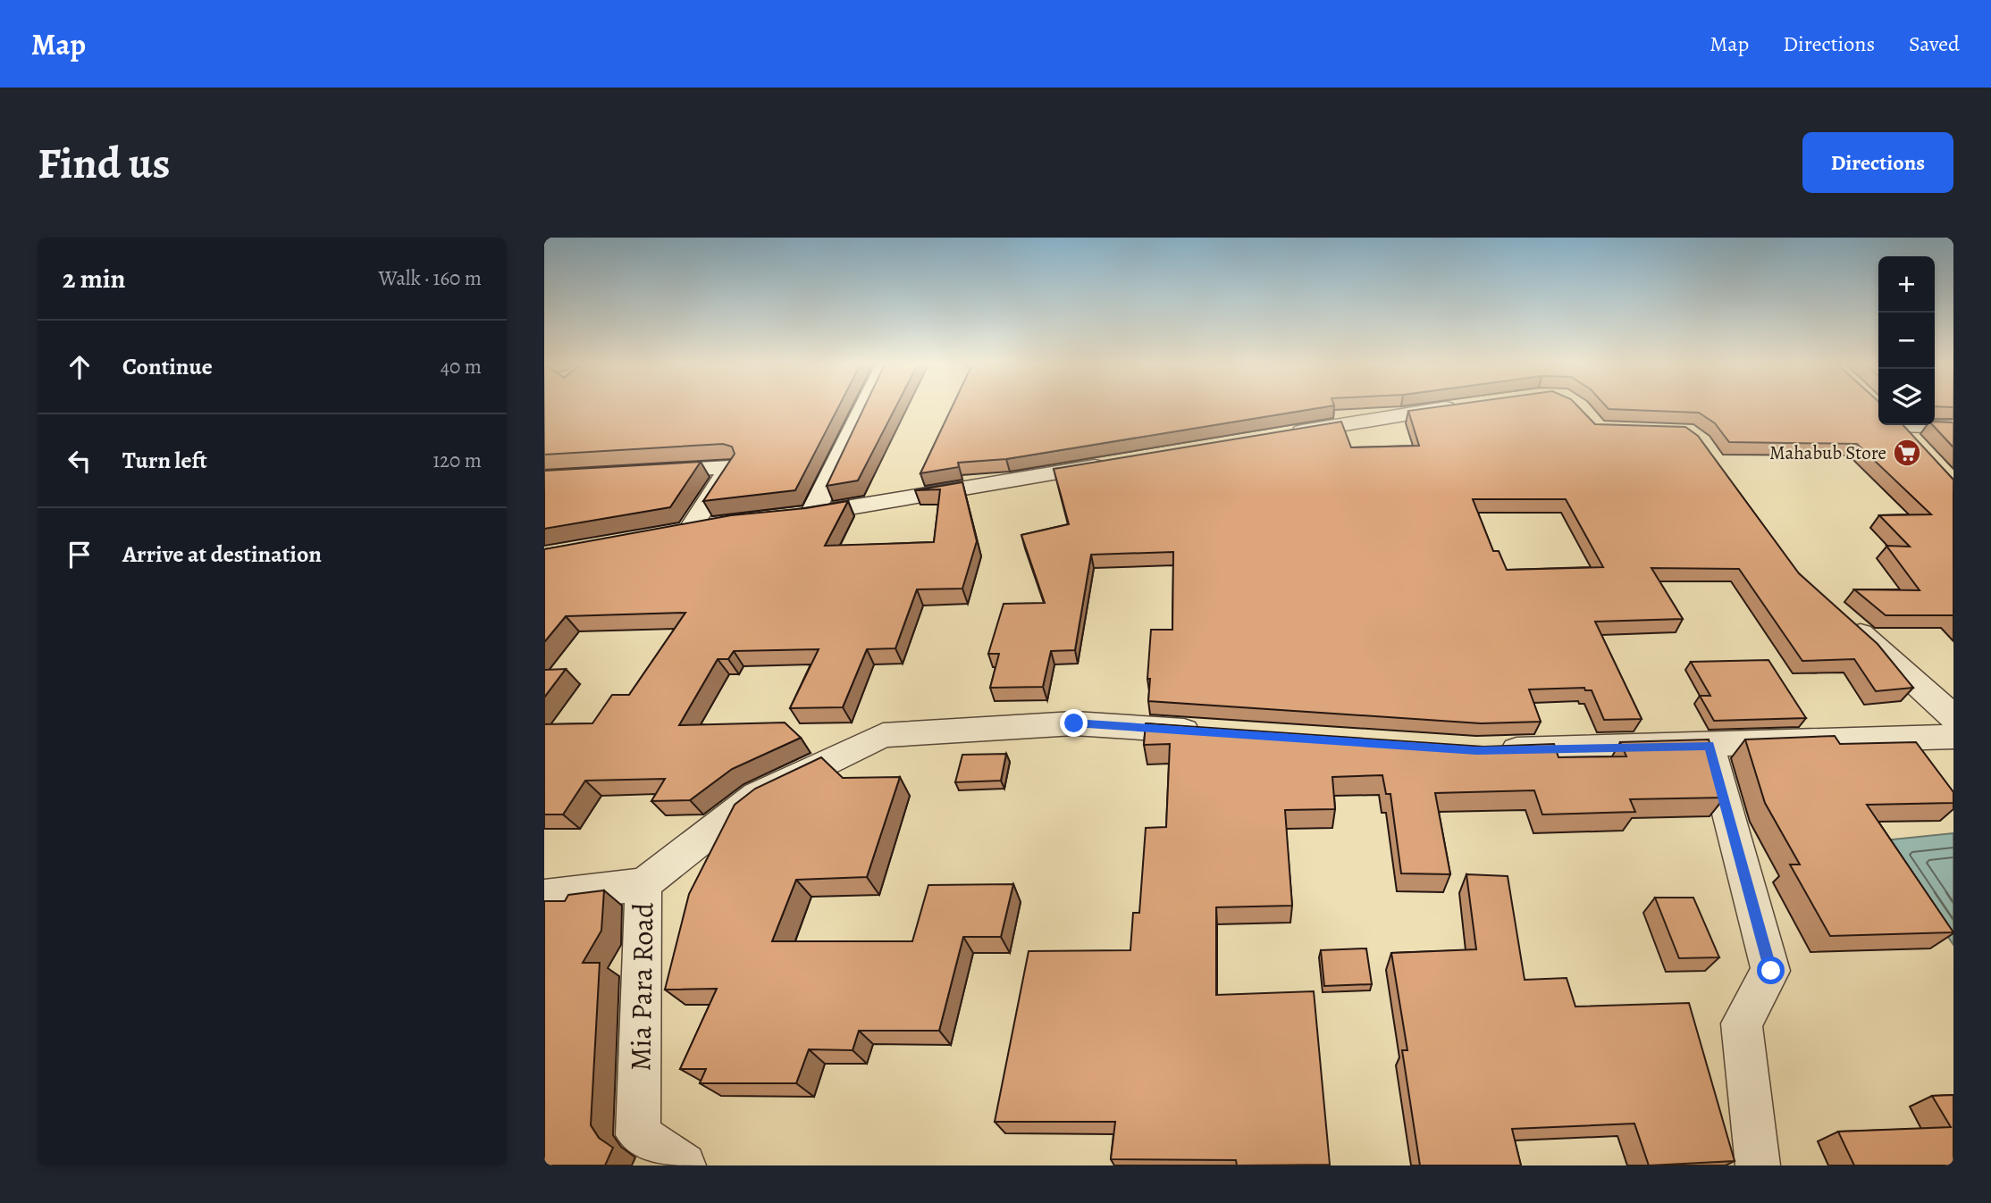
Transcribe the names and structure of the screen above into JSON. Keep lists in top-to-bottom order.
{
  "streets": {
    "street": ["Mia Para Road"]
  },
  "places": {
    "supermarket": ["Mahabub Store"]
  },
  "page": {
    "header": "Map",
    "nav": ["Map", "Directions", "Saved"],
    "buttons": "Directions",
    "title": "Find us",
    "heading": ["2 min", "Walk · 160 m"],
    "map_buttons": ["+", "−"],
    "list": [
      ["Continue", "40 m"],
      ["Turn left", "120 m"],
      "Arrive at destination"
    ]
  }
}
